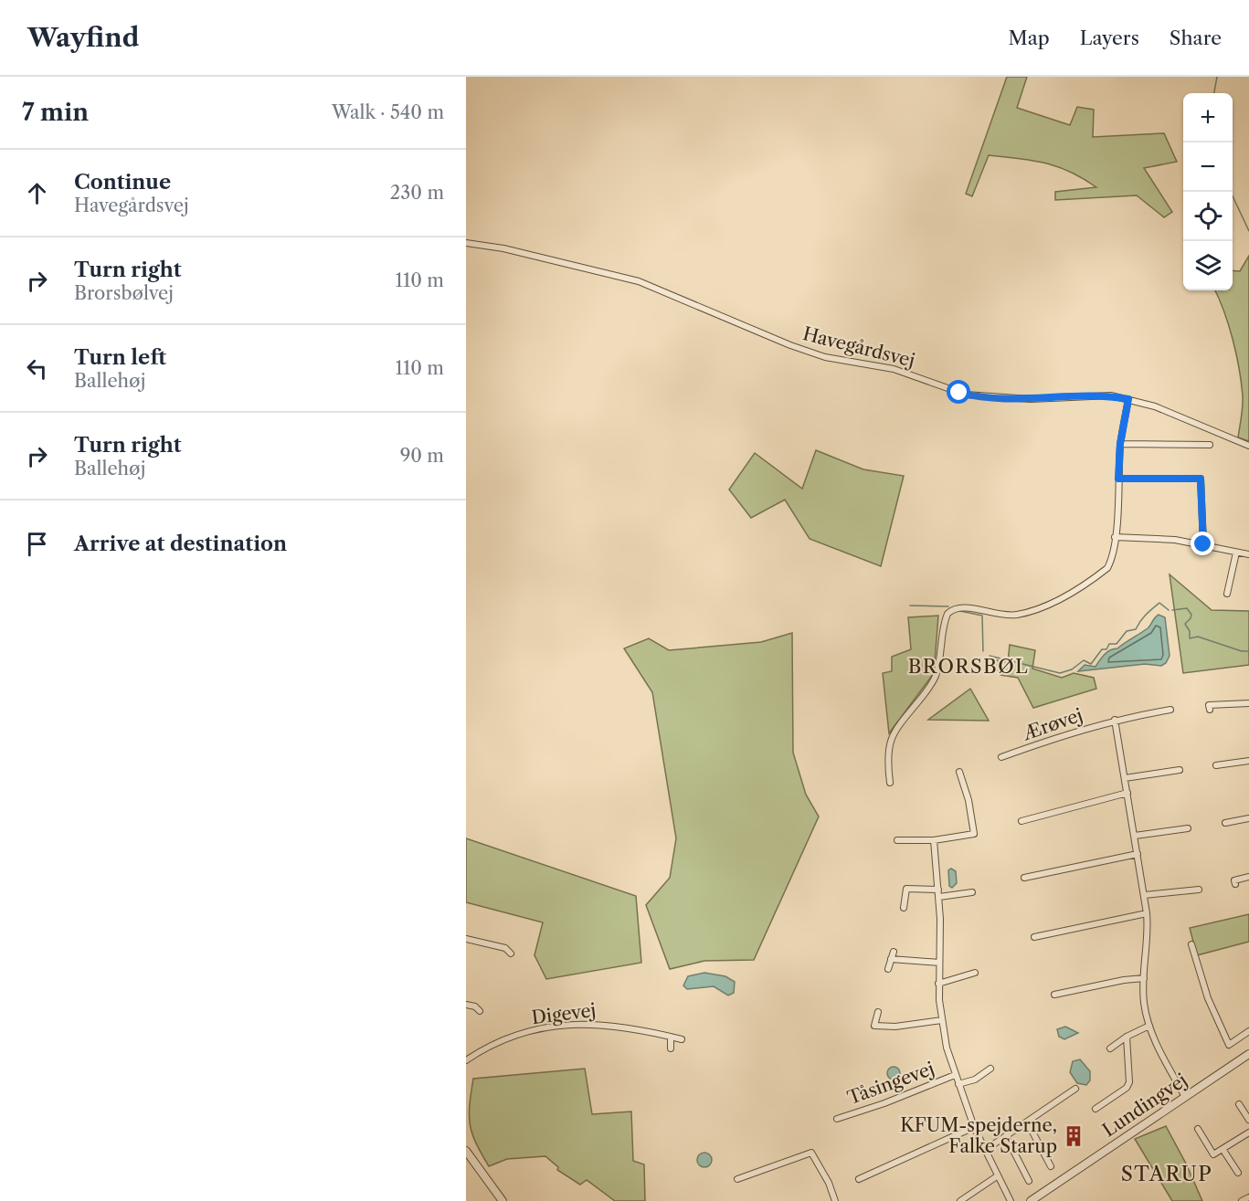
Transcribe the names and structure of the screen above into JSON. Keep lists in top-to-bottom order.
{
  "streets": {
    "street": [
      "Havegårdsvej",
      "Ærøvej",
      "Digevej",
      "Tåsingevej",
      "Lundingvej"
    ]
  },
  "districts": ["BRORSBØL", "STARUP"],
  "places": {
    "building": ["KFUM-spejderne, Falke Starup"]
  },
  "page": {
    "header": "Wayfind",
    "nav": ["Map", "Layers", "Share"],
    "heading": ["7 min", "Walk · 540 m"],
    "map_buttons": ["+", "−"],
    "list": [
      ["Continue", "Havegårdsvej", "230 m"],
      ["Turn right", "Brorsbølvej", "110 m"],
      ["Turn left", "Ballehøj", "110 m"],
      ["Turn right", "Ballehøj", "90 m"],
      "Arrive at destination"
    ]
  }
}
